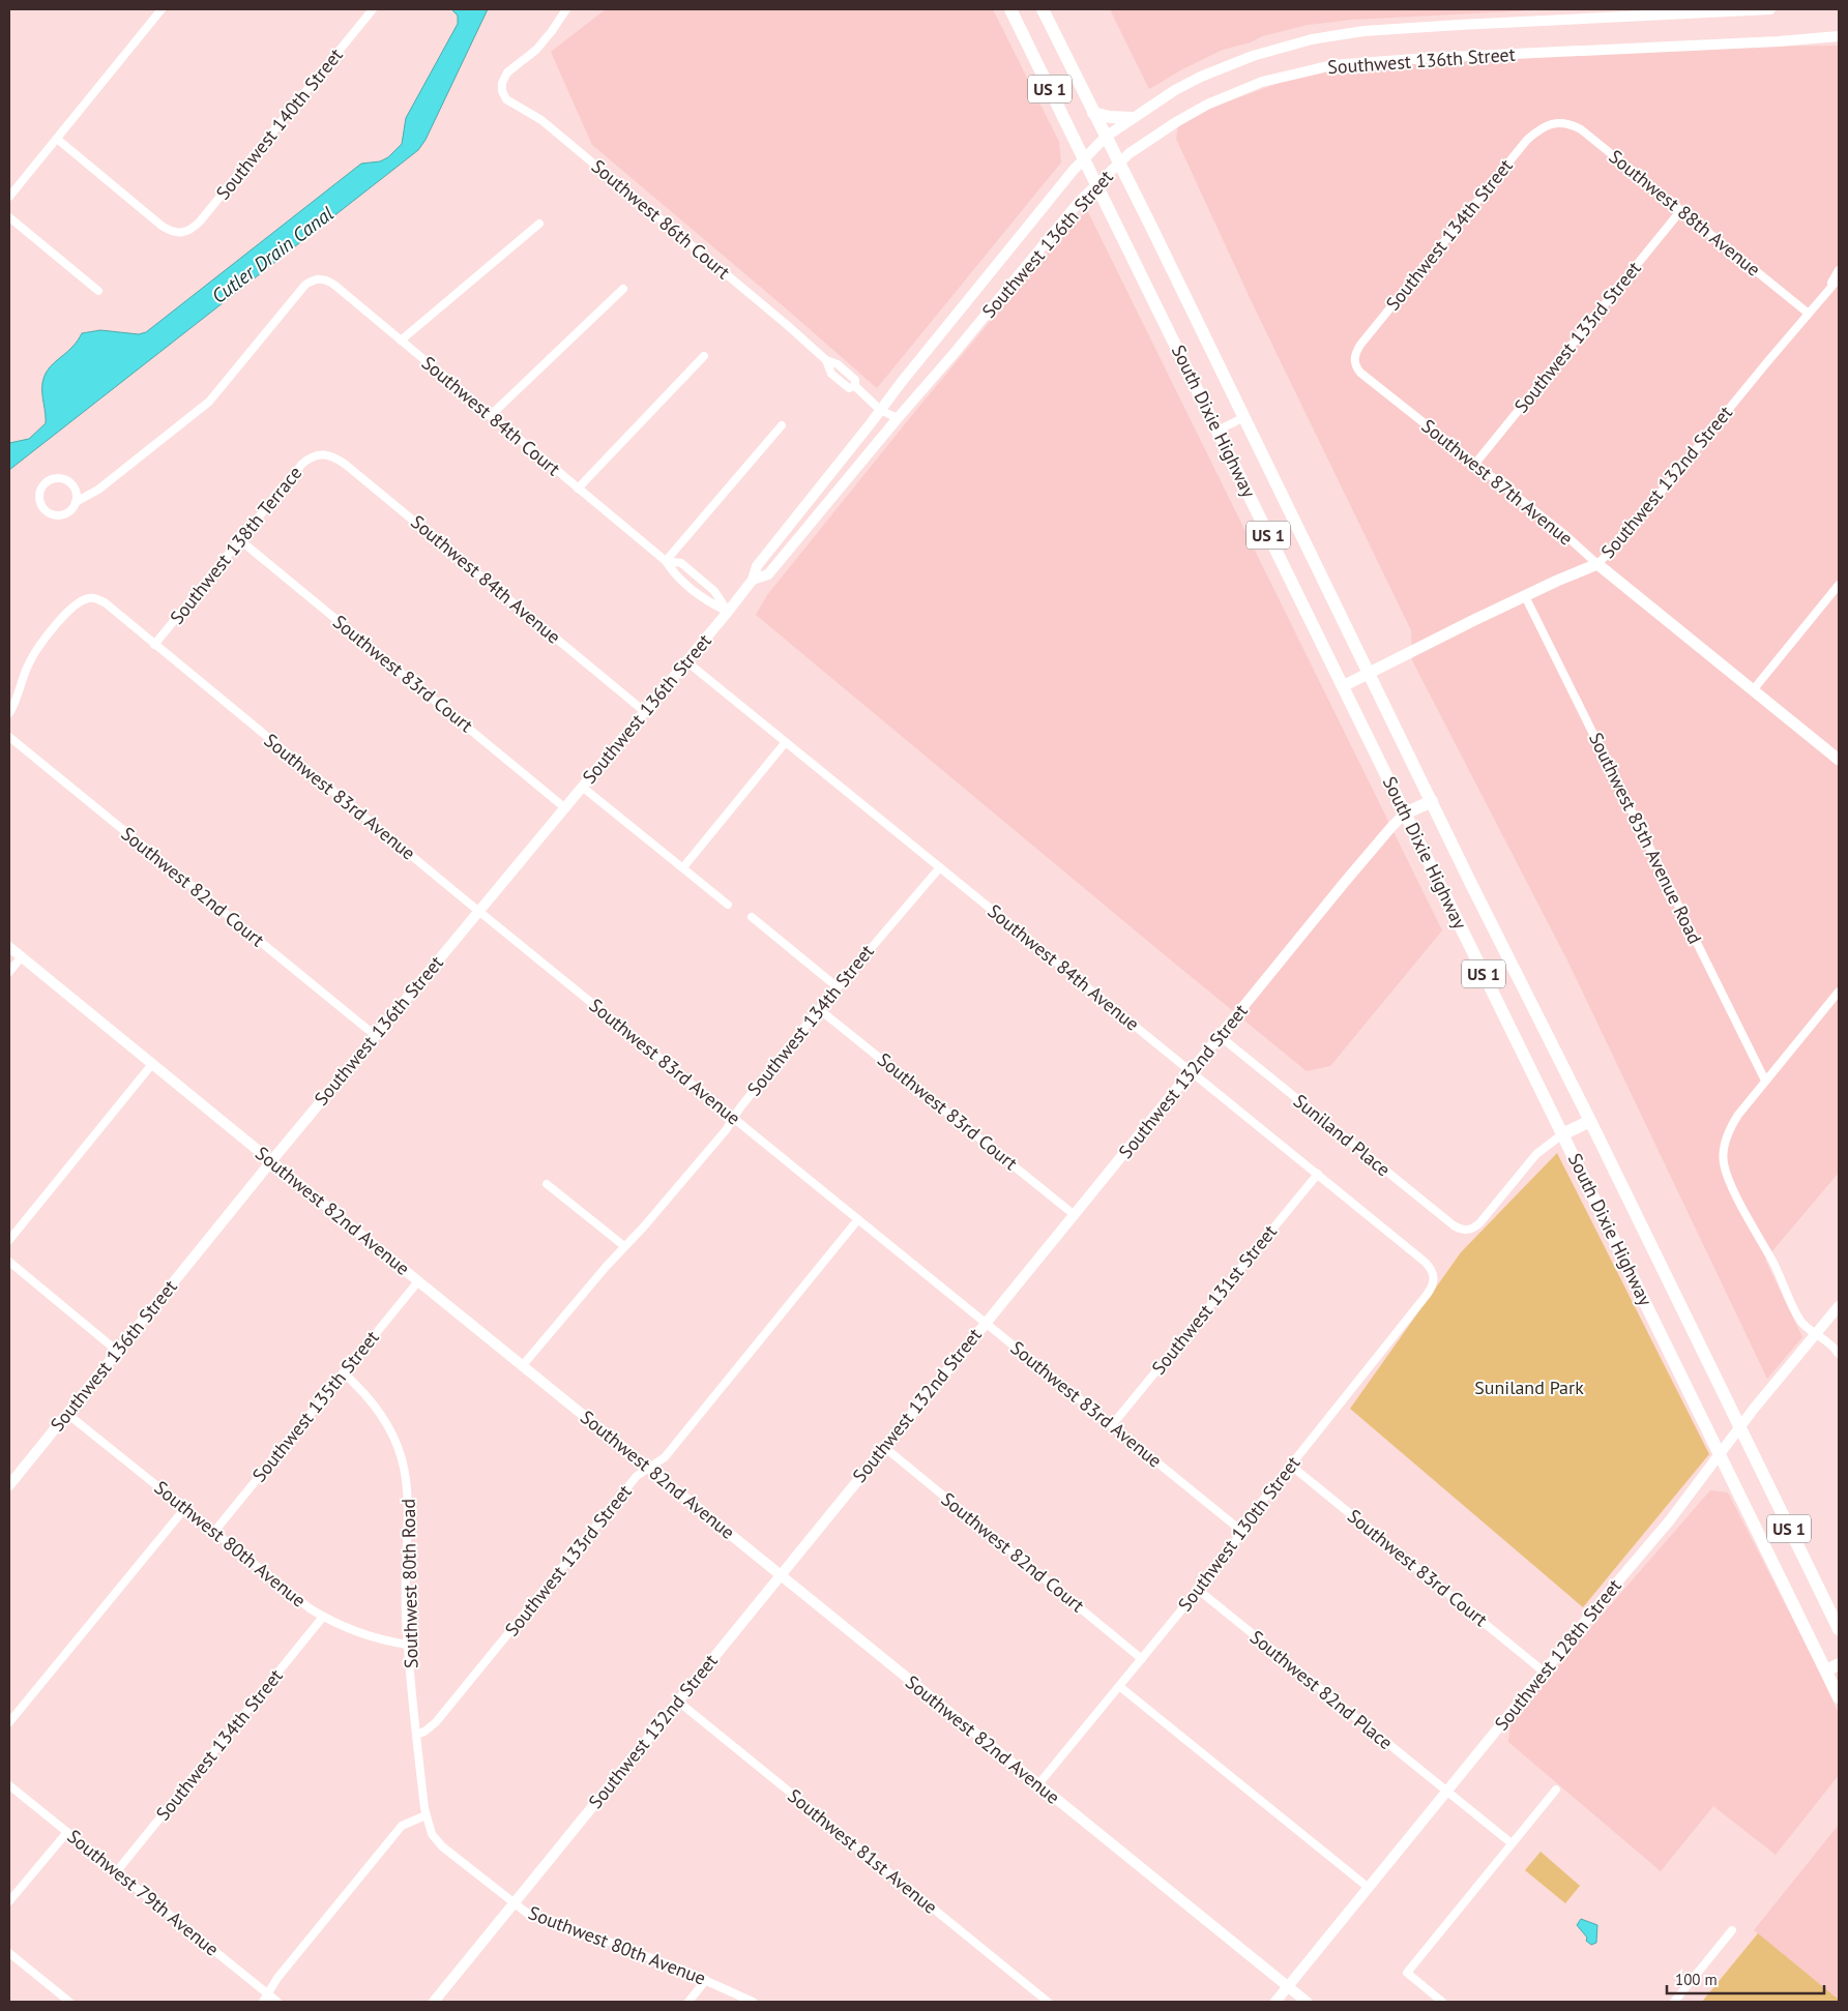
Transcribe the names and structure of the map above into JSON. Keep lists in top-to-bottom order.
{
  "streets": {
    "highway": ["US 1", "South Dixie Highway"],
    "main road": ["Southwest 87th Avenue", "Southwest 132nd Street"],
    "street": [
      "Southwest 136th Street",
      "Southwest 140th Street",
      "Southwest 88th Avenue",
      "Southwest 86th Court",
      "Southwest 134th Street",
      "Southwest 133rd Street",
      "Southwest 84th Court",
      "Southwest 138th Terrace",
      "Southwest 84th Avenue",
      "Southwest 83rd Court",
      "Southwest 83rd Avenue",
      "Southwest 85th Avenue Road",
      "Southwest 82nd Court",
      "Suniland Place",
      "Southwest 82nd Avenue",
      "Southwest 131st Street",
      "Southwest 135th Street",
      "Southwest 130th Street",
      "Southwest 80th Avenue",
      "Southwest 80th Road",
      "Southwest 128th Street",
      "Southwest 82nd Place",
      "Southwest 81st Avenue",
      "Southwest 79th Avenue"
    ]
  },
  "crossings": [
    ["Southwest 136th Street", "Southwest 86th Court"],
    ["Southwest 136th Street", "Southwest 84th Court"],
    ["Southwest 136th Street", "South Dixie Highway"],
    ["Southwest 136th Street", "Southwest 84th Avenue"],
    ["Southwest 136th Street", "Southwest 83rd Court"],
    ["Southwest 136th Street", "Southwest 83rd Avenue"],
    ["Southwest 136th Street", "Southwest 82nd Court"],
    ["Southwest 136th Street", "Southwest 82nd Avenue"],
    ["Southwest 136th Street", "Southwest 80th Avenue"],
    ["Southwest 88th Avenue", "Southwest 134th Street"],
    ["Southwest 88th Avenue", "Southwest 133rd Street"],
    ["Southwest 88th Avenue", "Southwest 132nd Street"],
    ["Southwest 134th Street", "Southwest 87th Avenue"],
    ["Southwest 134th Street", "Southwest 84th Avenue"],
    ["Southwest 134th Street", "Southwest 83rd Court"],
    ["Southwest 134th Street", "Southwest 83rd Avenue"],
    ["Southwest 134th Street", "Southwest 82nd Avenue"],
    ["Southwest 134th Street", "Southwest 80th Avenue"],
    ["Southwest 134th Street", "Southwest 79th Avenue"],
    ["Southwest 133rd Street", "Southwest 87th Avenue"],
    ["Southwest 133rd Street", "Southwest 83rd Avenue"],
    ["Southwest 133rd Street", "Southwest 82nd Avenue"],
    ["Southwest 133rd Street", "Southwest 80th Road"],
    ["South Dixie Highway", "Southwest 132nd Street"],
    ["South Dixie Highway", "Suniland Place"],
    ["South Dixie Highway", "Southwest 128th Street"],
    ["Southwest 87th Avenue", "Southwest 132nd Street"],
    ["Southwest 132nd Street", "Southwest 84th Avenue"],
    ["Southwest 132nd Street", "Southwest 83rd Court"],
    ["Southwest 132nd Street", "Southwest 83rd Avenue"],
    ["Southwest 132nd Street", "Southwest 85th Avenue Road"],
    ["Southwest 132nd Street", "Southwest 82nd Court"],
    ["Southwest 132nd Street", "Suniland Place"],
    ["Southwest 132nd Street", "Southwest 82nd Avenue"],
    ["Southwest 132nd Street", "Southwest 80th Avenue"],
    ["Southwest 132nd Street", "Southwest 81st Avenue"],
    ["Southwest 138th Terrace", "Southwest 84th Avenue"],
    ["Southwest 138th Terrace", "Southwest 83rd Court"],
    ["Southwest 138th Terrace", "Southwest 83rd Avenue"],
    ["Southwest 84th Avenue", "Southwest 131st Street"],
    ["Southwest 84th Avenue", "Southwest 130th Street"],
    ["Southwest 83rd Court", "Southwest 130th Street"],
    ["Southwest 83rd Court", "Southwest 128th Street"],
    ["Southwest 83rd Avenue", "Southwest 131st Street"],
    ["Southwest 83rd Avenue", "Southwest 130th Street"],
    ["Southwest 82nd Court", "Southwest 130th Street"],
    ["Southwest 82nd Avenue", "Southwest 135th Street"],
    ["Southwest 82nd Avenue", "Southwest 130th Street"],
    ["Southwest 82nd Avenue", "Southwest 128th Street"],
    ["Southwest 135th Street", "Southwest 80th Avenue"],
    ["Southwest 135th Street", "Southwest 80th Road"],
    ["Southwest 130th Street", "Southwest 82nd Place"],
    ["Southwest 80th Avenue", "Southwest 80th Road"],
    ["Southwest 128th Street", "Southwest 82nd Place"]
  ],
  "water": ["Cutler Drain Canal"],
  "parks": ["Suniland Park"],
  "scale_bar": "100 m"
}
